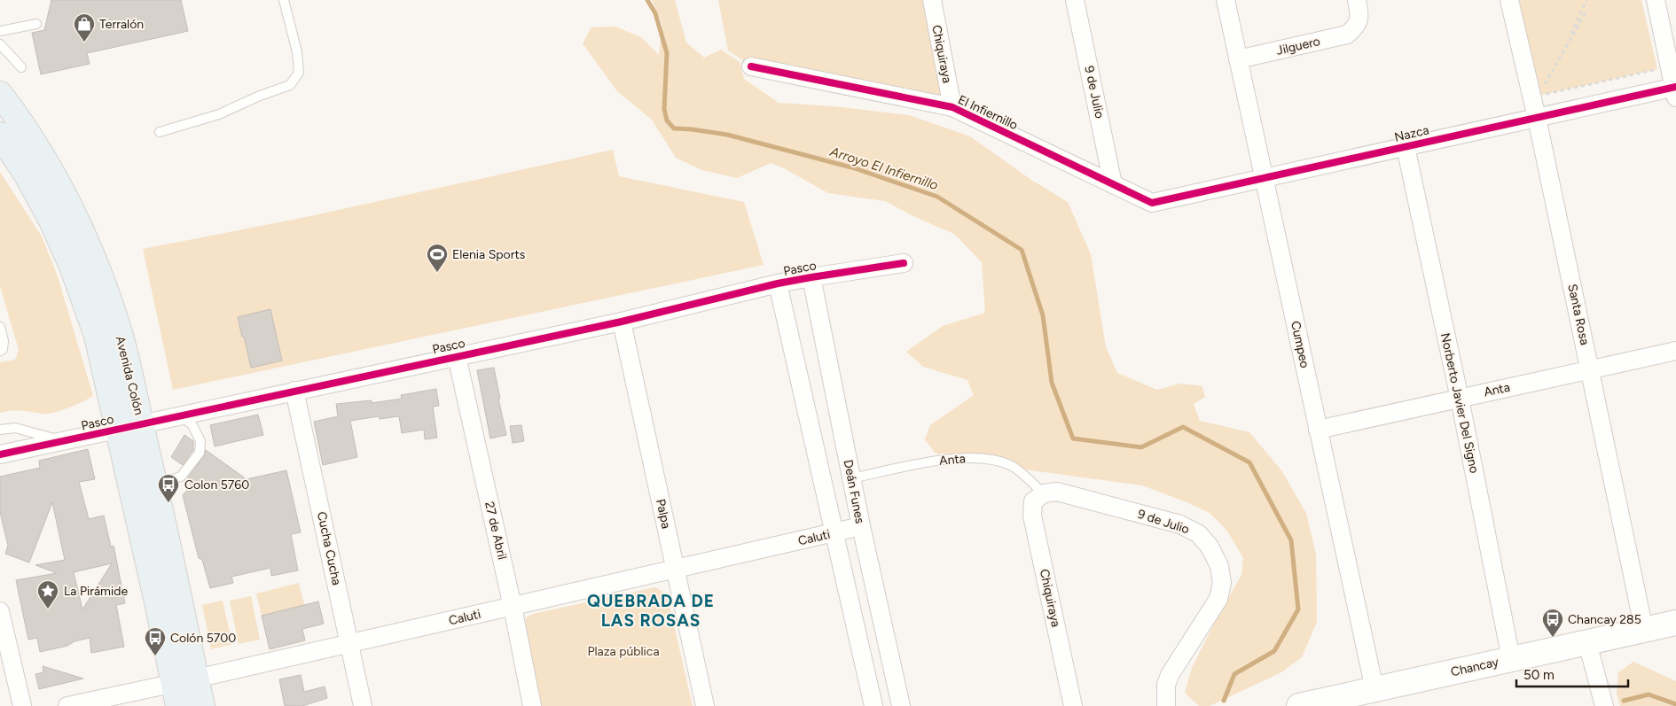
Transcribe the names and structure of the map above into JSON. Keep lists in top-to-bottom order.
{
  "streets": {
    "main road": ["Avenida Colón", "Chancay"],
    "street": [
      "Jilguero",
      "Chiquiraya",
      "9 de Julio",
      "El Infiernillo",
      "Nazca",
      "Pasco",
      "Santa Rosa",
      "Cumpeo",
      "Anta",
      "Norberto Javier Del Signo",
      "Deán Funes",
      "Palpa",
      "27 de Abril",
      "Caluti",
      "Cucha Cucha"
    ]
  },
  "crossings": [
    ["Jilguero", "Cumpeo"],
    ["Chiquiraya", "9 de Julio"],
    ["Chiquiraya", "El Infiernillo"],
    ["Chiquiraya", "Anta"],
    ["9 de Julio", "El Infiernillo"],
    ["9 de Julio", "Anta"],
    ["El Infiernillo", "Nazca"],
    ["Nazca", "Santa Rosa"],
    ["Nazca", "Cumpeo"],
    ["Nazca", "Norberto Javier Del Signo"],
    ["Pasco", "Avenida Colón"],
    ["Pasco", "Deán Funes"],
    ["Pasco", "Palpa"],
    ["Pasco", "27 de Abril"],
    ["Pasco", "Cucha Cucha"],
    ["Santa Rosa", "Anta"],
    ["Santa Rosa", "Chancay"],
    ["Cumpeo", "Anta"],
    ["Cumpeo", "Chancay"],
    ["Avenida Colón", "Caluti"],
    ["Anta", "Norberto Javier Del Signo"],
    ["Anta", "Deán Funes"],
    ["Norberto Javier Del Signo", "Chancay"],
    ["Deán Funes", "Caluti"],
    ["Palpa", "Caluti"],
    ["27 de Abril", "Caluti"],
    ["Caluti", "Cucha Cucha"]
  ],
  "districts": ["QUEBRADA DE LAS ROSAS"],
  "water": ["Arroyo El Infiernillo"],
  "parks": ["Plaza pública"],
  "places": {
    "shop": ["Terralón"],
    "sports": ["Elenia Sports"],
    "bus stop": ["Colon 5760", "Chancay 285", "Colón 5700"],
    "place": ["La Pirámide"]
  },
  "scale_bar": "50 m"
}
